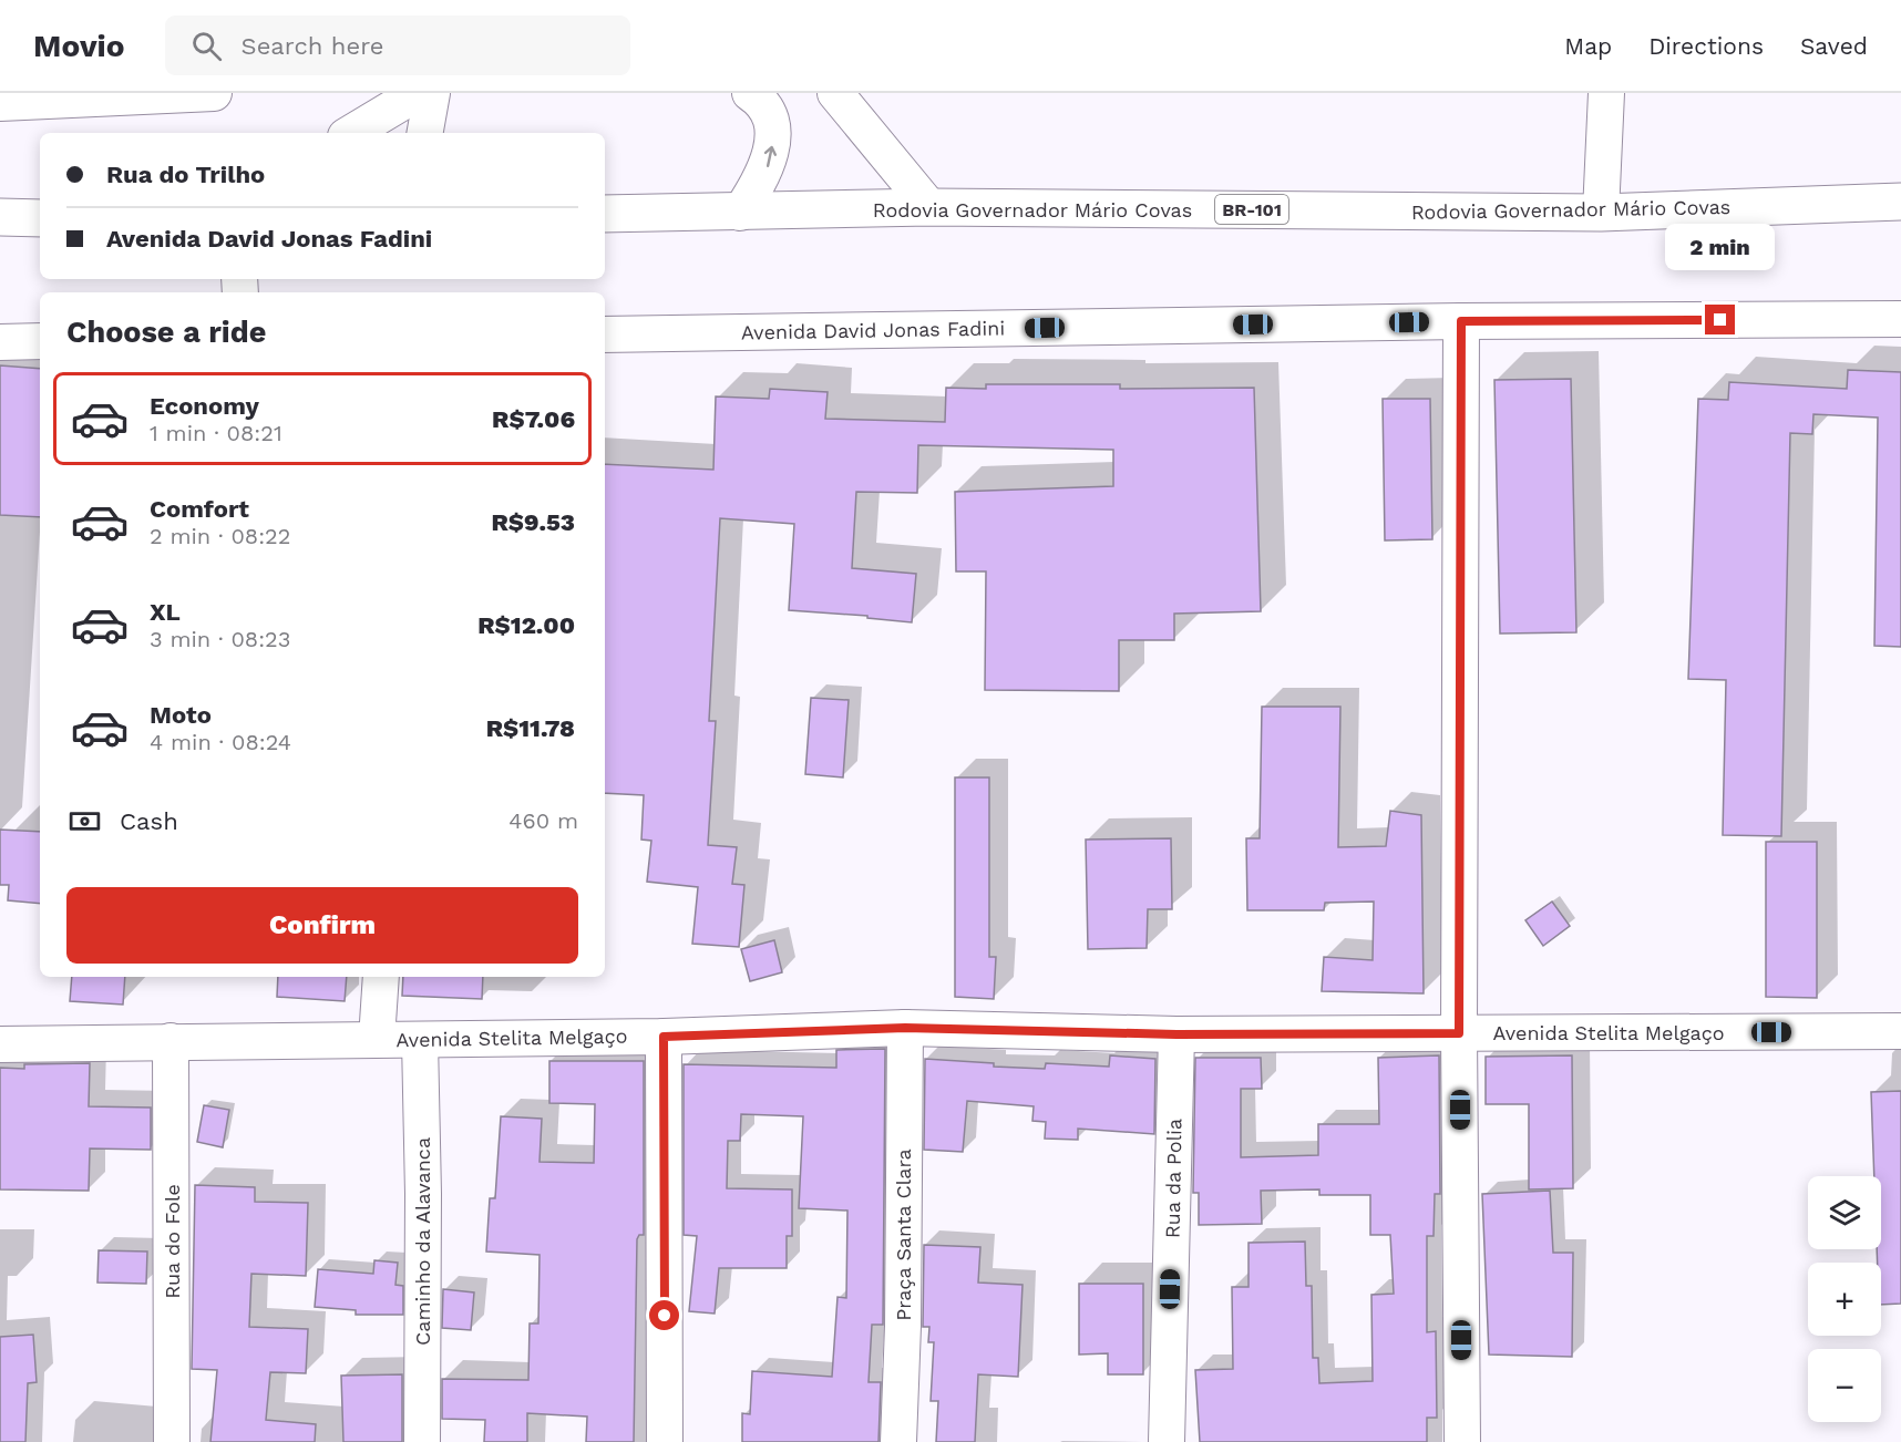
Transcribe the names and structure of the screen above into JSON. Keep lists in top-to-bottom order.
{
  "streets": {
    "highway": ["Rodovia Governador Mário Covas", "BR-101"],
    "street": [
      "Avenida David Jonas Fadini",
      "Avenida Stelita Melgaço",
      "Rua da Polia",
      "Praça Santa Clara",
      "Rua do Fole",
      "Caminho da Alavanca"
    ]
  },
  "crossings": [
    ["Avenida Stelita Melgaço", "Rua da Polia"],
    ["Avenida Stelita Melgaço", "Praça Santa Clara"],
    ["Avenida Stelita Melgaço", "Rua do Fole"],
    ["Avenida Stelita Melgaço", "Caminho da Alavanca"]
  ],
  "page": {
    "header": "Movio",
    "search": "Search here",
    "nav": ["Map", "Directions", "Saved"],
    "banner": ["Rua do Trilho", "Avenida David Jonas Fadini"],
    "bubble": "2 min",
    "heading": "Choose a ride",
    "list": [
      {
        "name": "Economy",
        "note": "1 min · 08:21",
        "value": "R$7.06"
      },
      {
        "name": "Comfort",
        "note": "2 min · 08:22",
        "value": "R$9.53"
      },
      {
        "name": "XL",
        "note": "3 min · 08:23",
        "value": "R$12.00"
      },
      {
        "name": "Moto",
        "note": "4 min · 08:24",
        "value": "R$11.78"
      }
    ],
    "pay": ["Cash", "460 m"],
    "buttons": "Confirm",
    "map_buttons": ["+", "−"]
  }
}
